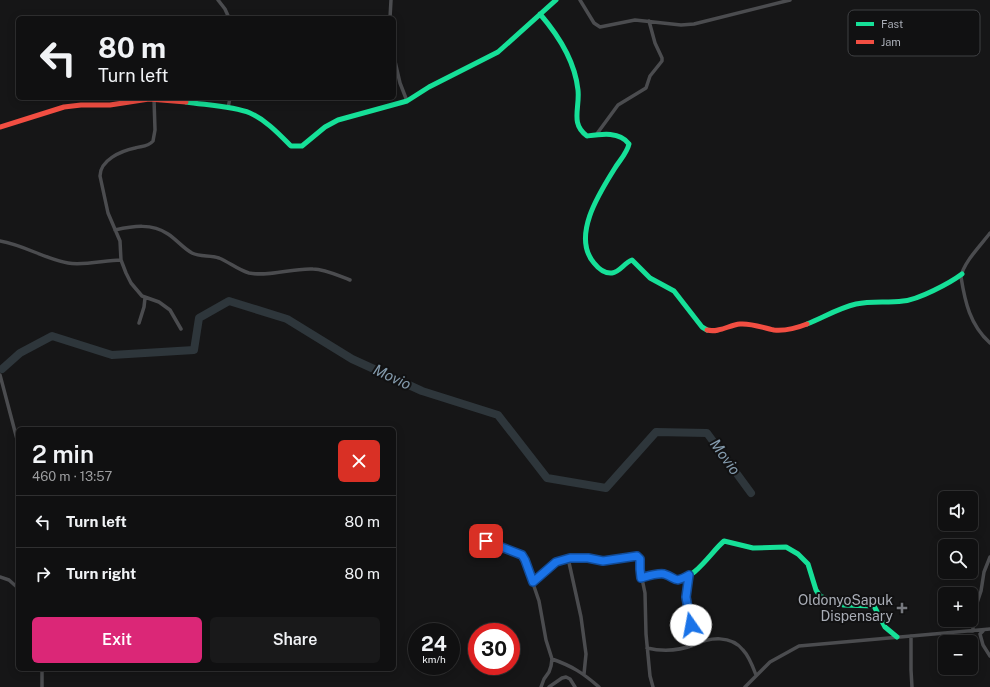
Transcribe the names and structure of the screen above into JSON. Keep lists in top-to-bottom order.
{
  "water": ["Movio"],
  "places": {
    "health": ["OldonyoSapuk Dispensary"]
  },
  "legend": ["Fast", "Jam"],
  "page": {
    "turn": ["80 m", "Turn left"],
    "heading": ["2 min", "460 m · 13:57"],
    "map_buttons": ["+", "−"],
    "list": [
      {
        "name": "Turn left",
        "value": "80 m"
      },
      {
        "name": "Turn right",
        "value": "80 m"
      }
    ],
    "buttons": ["Exit", "Share"],
    "speed": "24 km/h",
    "limit": "30"
  }
}
